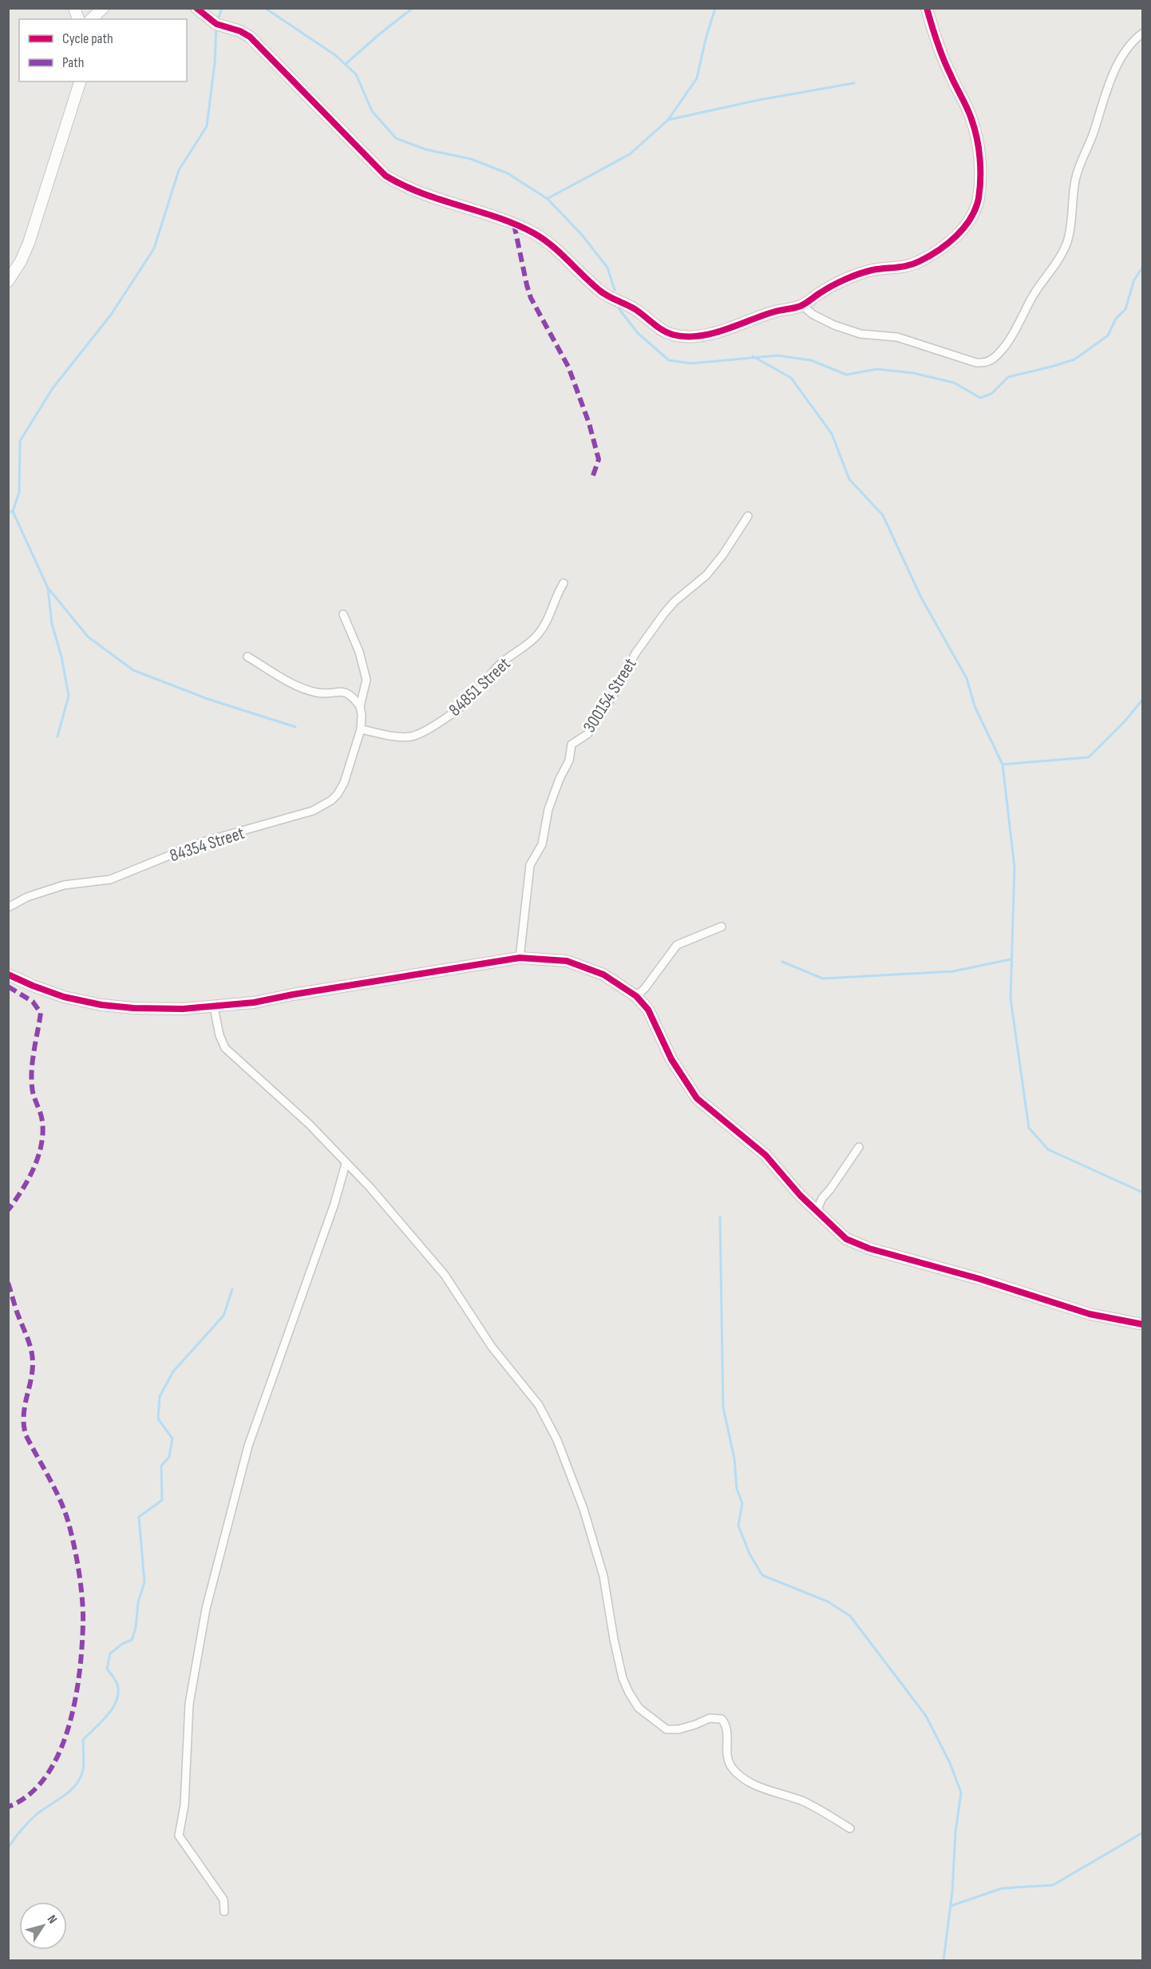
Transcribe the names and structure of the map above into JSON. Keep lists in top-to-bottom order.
{
  "streets": {
    "street": ["84851 Street", "300154 Street", "84354 Street"]
  },
  "crossings": [
    ["84851 Street", "84354 Street"]
  ],
  "legend": ["Cycle path", "Path"],
  "north": "top right"
}
